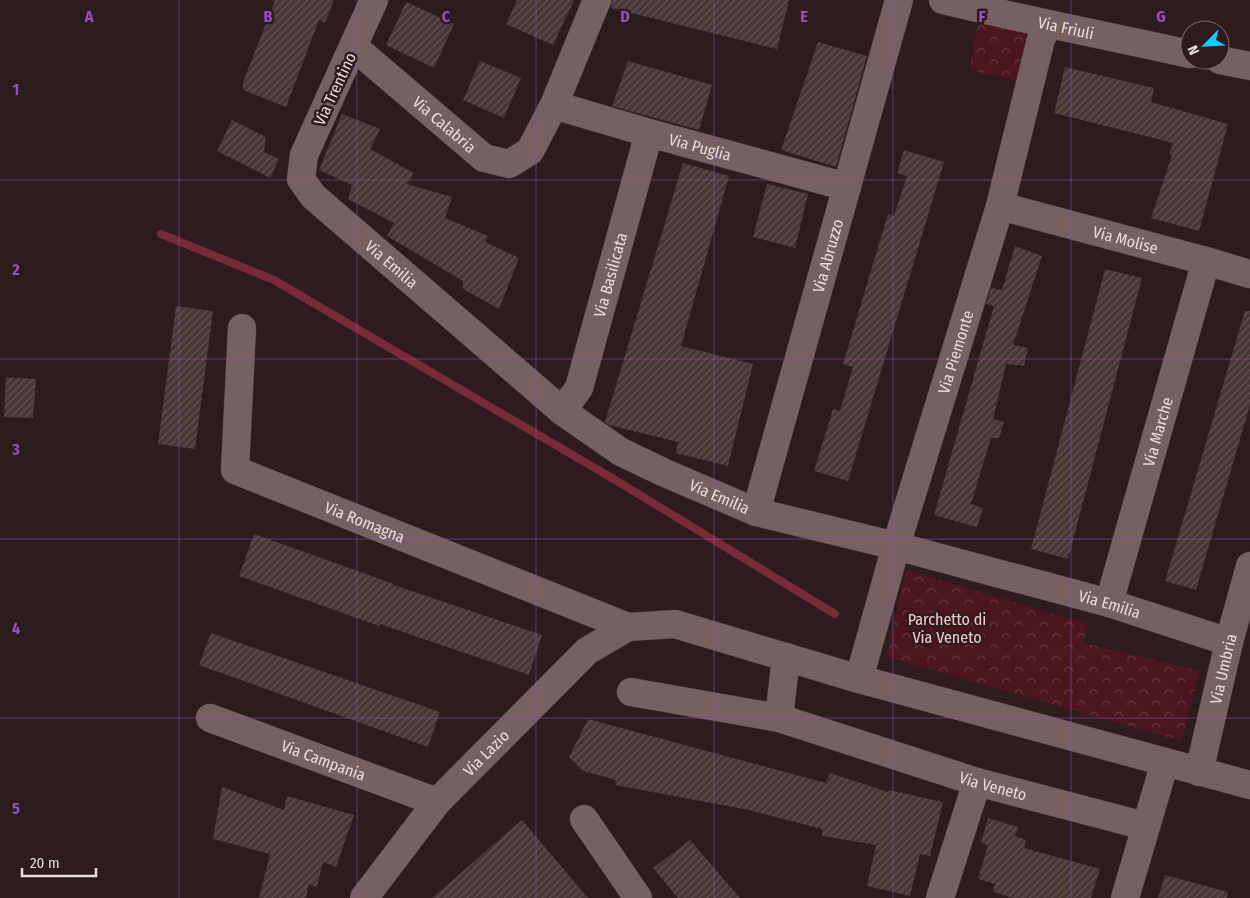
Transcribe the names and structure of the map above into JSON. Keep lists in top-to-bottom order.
{
  "streets": {
    "street": [
      "Via Friuli",
      "Via Trentino",
      "Via Calabria",
      "Via Puglia",
      "Via Molise",
      "Via Abruzzo",
      "Via Emilia",
      "Via Basilicata",
      "Via Piemonte",
      "Via Marche",
      "Via Romagna",
      "Via Umbria",
      "Via Lazio",
      "Via Campania",
      "Via Veneto"
    ]
  },
  "crossings": [
    ["Via Friuli", "Via Piemonte"],
    ["Via Trentino", "Via Calabria"],
    ["Via Trentino", "Via Emilia"],
    ["Via Calabria", "Via Puglia"],
    ["Via Puglia", "Via Abruzzo"],
    ["Via Puglia", "Via Basilicata"],
    ["Via Molise", "Via Piemonte"],
    ["Via Molise", "Via Marche"],
    ["Via Abruzzo", "Via Emilia"],
    ["Via Emilia", "Via Basilicata"],
    ["Via Emilia", "Via Piemonte"],
    ["Via Emilia", "Via Marche"],
    ["Via Emilia", "Via Umbria"],
    ["Via Romagna", "Via Lazio"],
    ["Via Lazio", "Via Campania"]
  ],
  "parks": ["Parchetto di Via Veneto"],
  "scale_bar": "20 m",
  "north": "bottom left",
  "grid": {
    "columns": [
      "A",
      "B",
      "C",
      "D",
      "E",
      "F",
      "G"
    ],
    "rows": [
      "1",
      "2",
      "3",
      "4",
      "5"
    ]
  }
}
